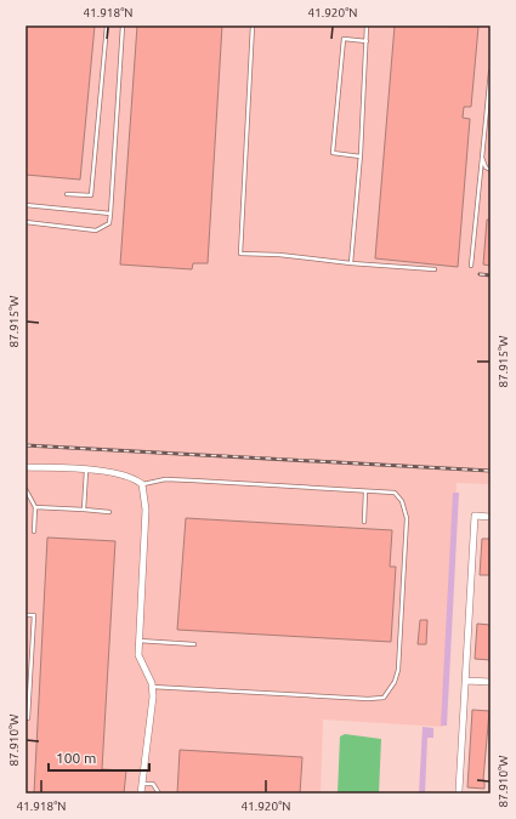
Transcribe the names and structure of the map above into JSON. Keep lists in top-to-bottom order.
{
  "scale_bar": "100 m",
  "coordinates": [
    "41.918°N",
    "41.920°N",
    "87.915°W",
    "87.910°W"
  ]
}
